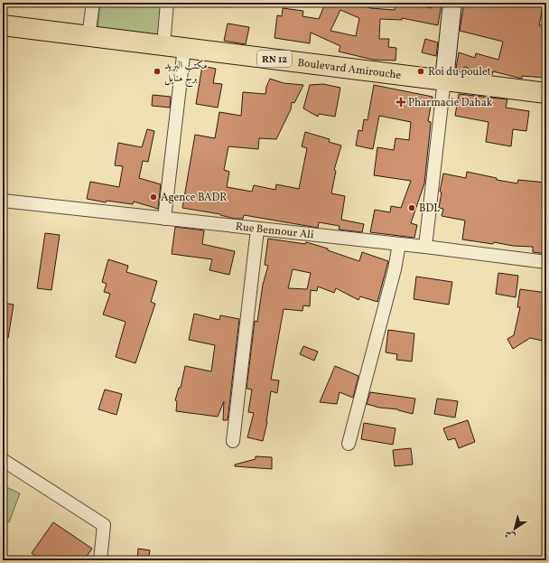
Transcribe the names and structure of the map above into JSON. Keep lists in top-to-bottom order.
{
  "streets": {
    "main road": ["RN 12", "Boulevard Amirouche"],
    "street": ["Rue Bennour Ali"]
  },
  "places": {
    "other": [
      "مكتب البريد برج منايل",
      "Roi du poulet",
      "Agence BADR",
      "BDL"
    ],
    "health": ["Pharmacie Dahak"]
  },
  "north": "bottom left"
}
